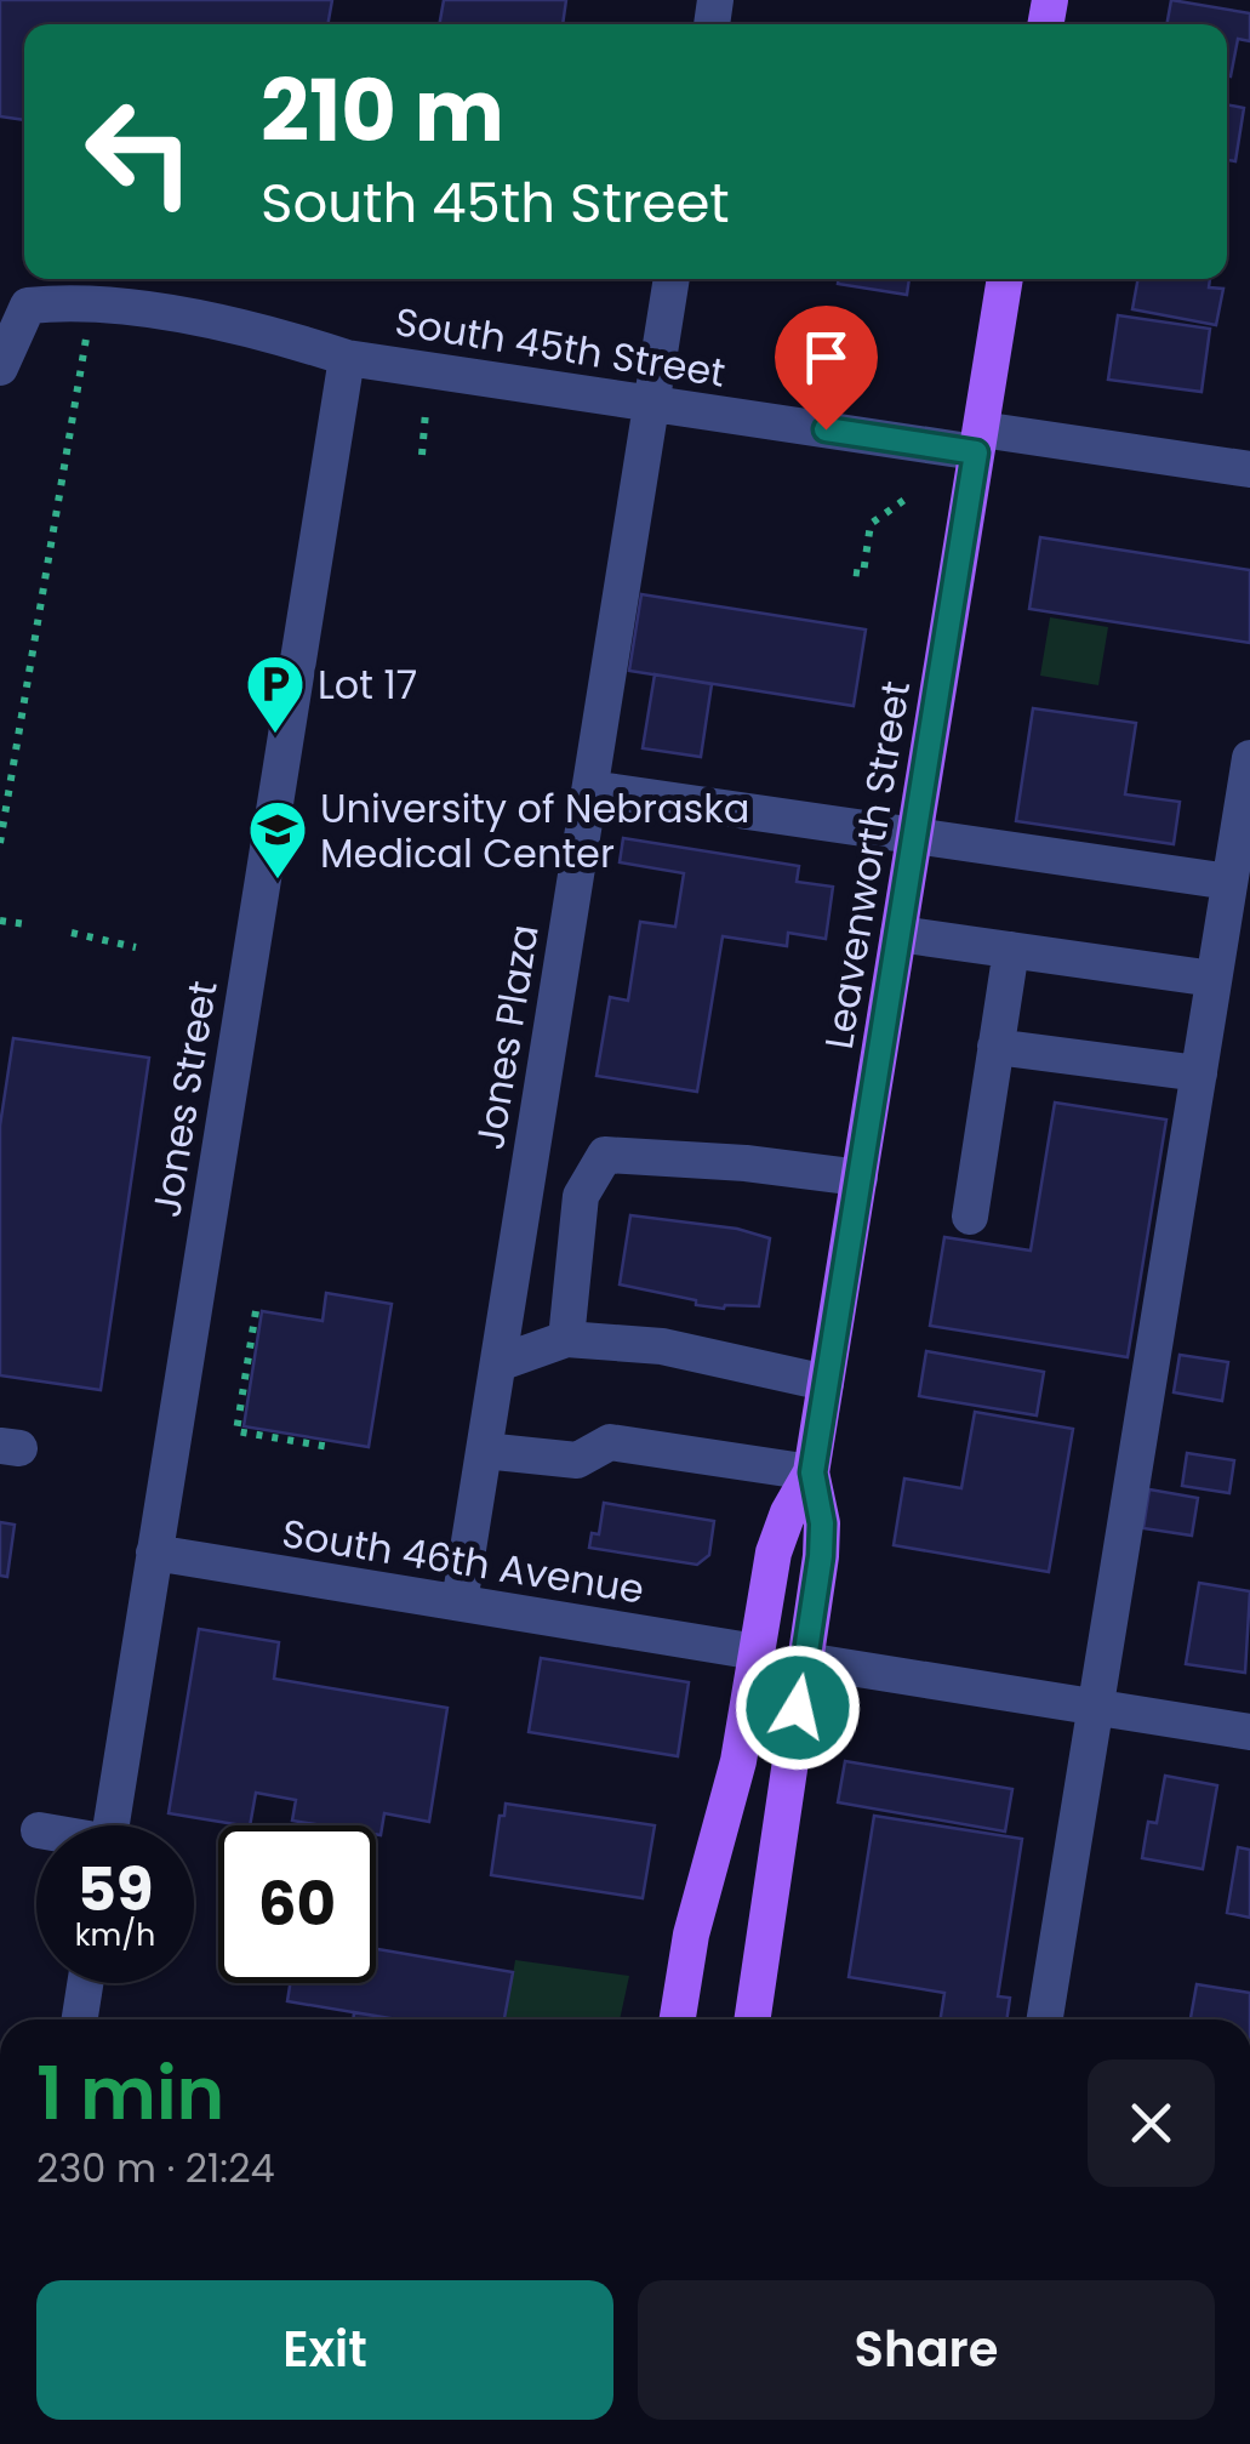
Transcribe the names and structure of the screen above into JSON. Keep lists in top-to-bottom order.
{
  "streets": {
    "main road": ["Leavenworth Street"],
    "street": [
      "South 45th Street",
      "Jones Plaza",
      "Jones Street",
      "South 46th Avenue"
    ]
  },
  "crossings": [
    ["South 45th Street", "Leavenworth Street"],
    ["South 45th Street", "Jones Plaza"],
    ["South 45th Street", "Jones Street"],
    ["Leavenworth Street", "South 46th Avenue"],
    ["Jones Plaza", "South 46th Avenue"],
    ["Jones Street", "South 46th Avenue"]
  ],
  "places": {
    "parking": ["Lot 17"],
    "school or university": ["University of Nebraska Medical Center"]
  },
  "page": {
    "turn": ["210 m", "South 45th Street"],
    "speed": "59 km/h",
    "limit": "60",
    "heading": ["1 min", "230 m · 21:24"],
    "buttons": ["Exit", "Share"]
  }
}
